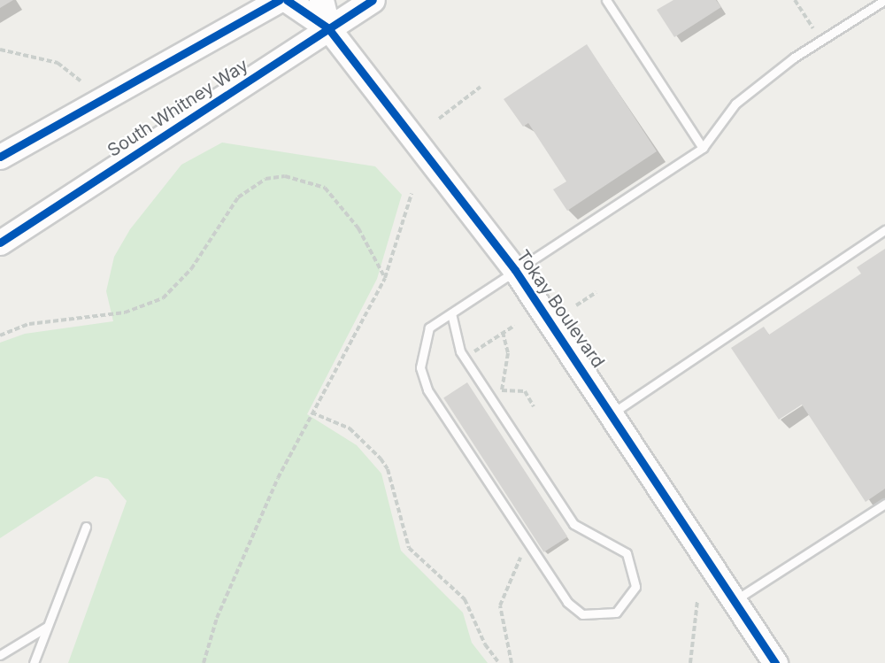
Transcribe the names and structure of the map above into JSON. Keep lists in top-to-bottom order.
{
  "streets": {
    "street": ["South Whitney Way", "Tokay Boulevard"]
  },
  "crossings": [
    ["South Whitney Way", "Tokay Boulevard"]
  ]
}
